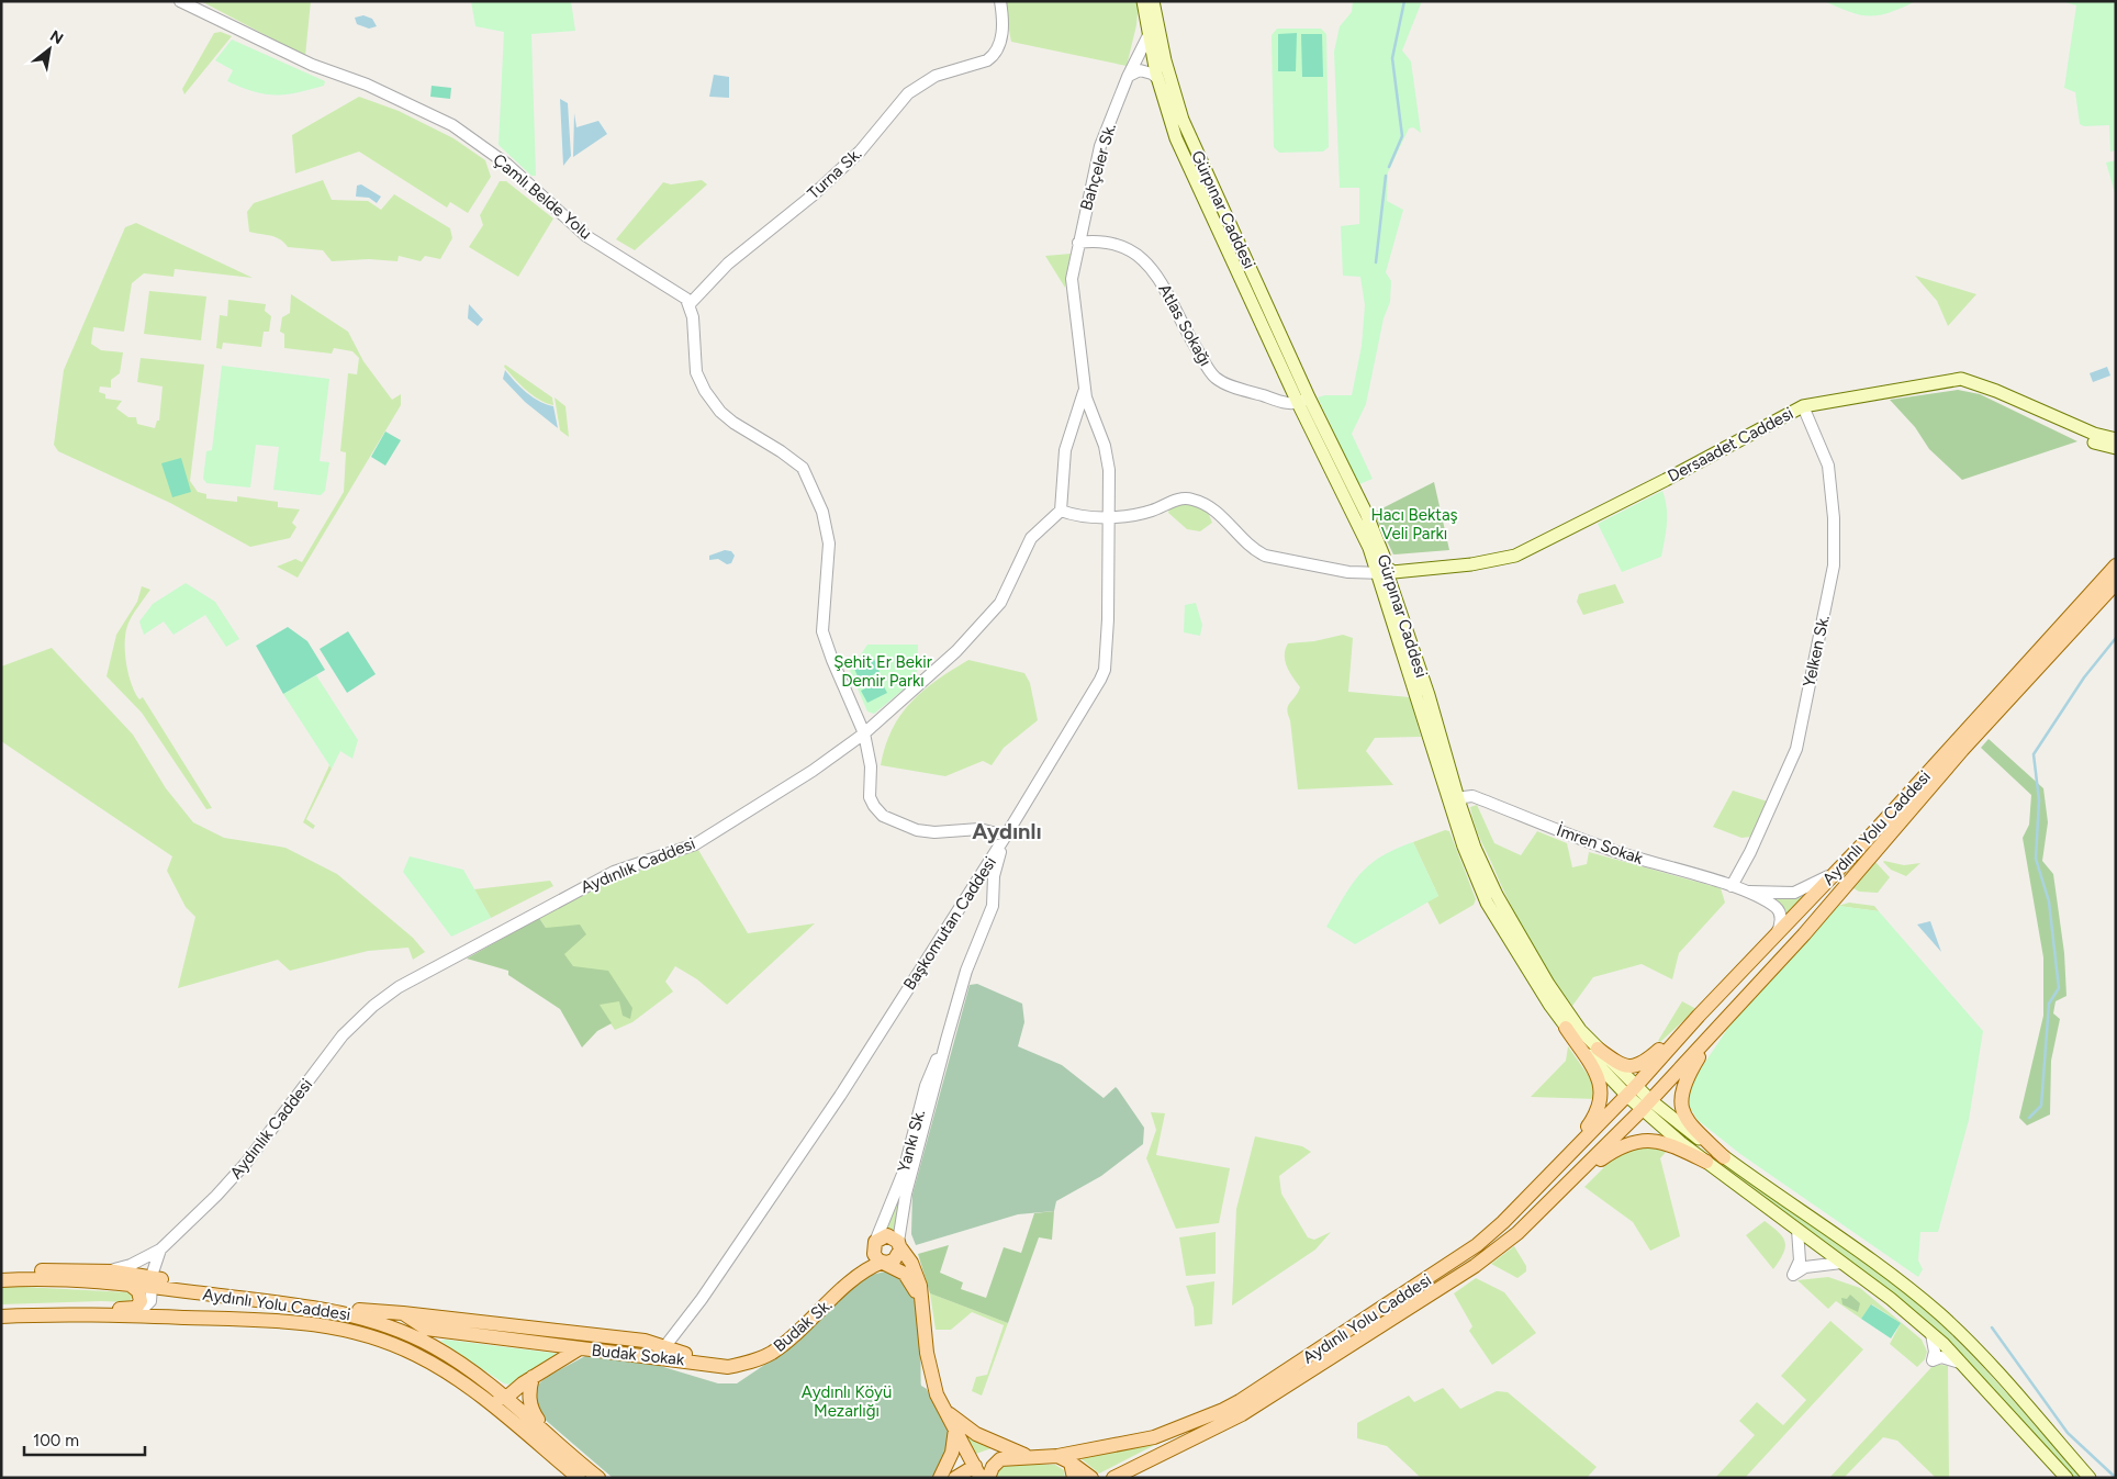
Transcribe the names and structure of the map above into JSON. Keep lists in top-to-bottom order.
{
  "streets": {
    "main road": [
      "Gürpınar Caddesi",
      "Dersaadet Caddesi",
      "Aydınlı Yolu Caddesi",
      "Budak Sk.",
      "Budak Sokak"
    ],
    "street": [
      "Bahçeler Sk.",
      "Turna Sk.",
      "Çamlı Belde Yolu",
      "Atlas Sokağı",
      "Yelken Sk.",
      "İmren Sokak",
      "Aydınlık Caddesi",
      "Başkomutan Caddesi",
      "Yankı Sk."
    ]
  },
  "crossings": [
    ["Bahçeler Sk.", "Gürpınar Caddesi"],
    ["Bahçeler Sk.", "Atlas Sokağı"],
    ["Bahçeler Sk.", "Başkomutan Caddesi"],
    ["Turna Sk.", "Çamlı Belde Yolu"],
    ["Gürpınar Caddesi", "Atlas Sokağı"],
    ["Gürpınar Caddesi", "Dersaadet Caddesi"],
    ["Gürpınar Caddesi", "Aydınlı Yolu Caddesi"],
    ["Gürpınar Caddesi", "İmren Sokak"],
    ["Dersaadet Caddesi", "Yelken Sk."],
    ["Dersaadet Caddesi", "Aydınlık Caddesi"],
    ["Dersaadet Caddesi", "Başkomutan Caddesi"],
    ["Yelken Sk.", "İmren Sokak"],
    ["Aydınlı Yolu Caddesi", "İmren Sokak"],
    ["Aydınlı Yolu Caddesi", "Aydınlık Caddesi"],
    ["Aydınlı Yolu Caddesi", "Budak Sokak"],
    ["Başkomutan Caddesi", "Yankı Sk."],
    ["Başkomutan Caddesi", "Budak Sokak"],
    ["Yankı Sk.", "Budak Sk."],
    ["Budak Sk.", "Budak Sokak"]
  ],
  "districts": ["Aydınlı"],
  "parks": ["Hacı Bektaş Veli Parkı", "Şehit Er Bekir Demir Parkı", "Aydınlı Köyü Mezarlığı"],
  "scale_bar": "100 m",
  "north": "top right"
}
